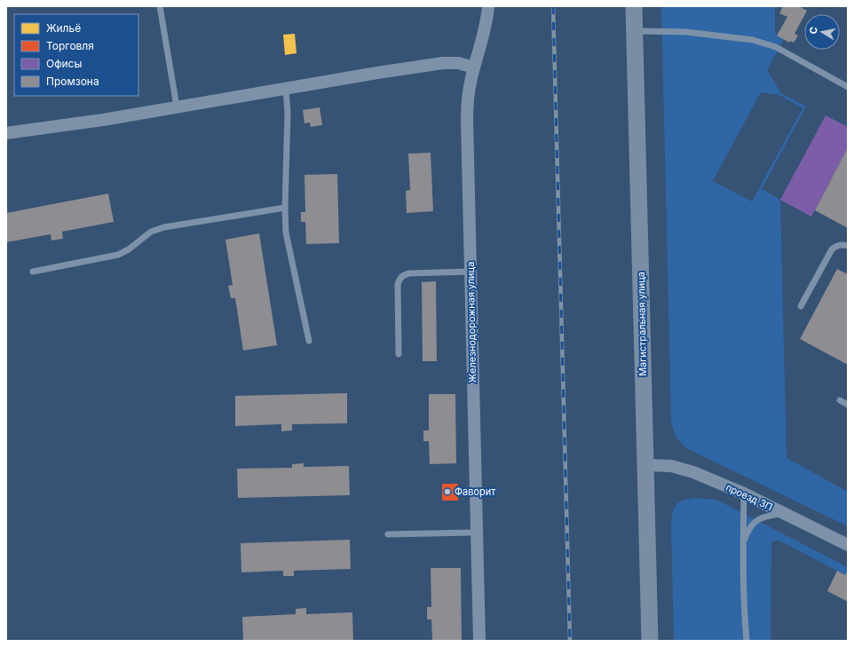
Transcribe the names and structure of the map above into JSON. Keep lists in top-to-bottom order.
{
  "streets": {
    "main road": ["Магистральная улица"],
    "street": ["Железнодорожная улица", "проезд 3П"]
  },
  "crossings": [
    ["Магистральная улица", "проезд 3П"]
  ],
  "places": ["Фаворит"],
  "legend": [
    "Жильё",
    "Торговля",
    "Офисы",
    "Промзона"
  ],
  "north": "left"
}
